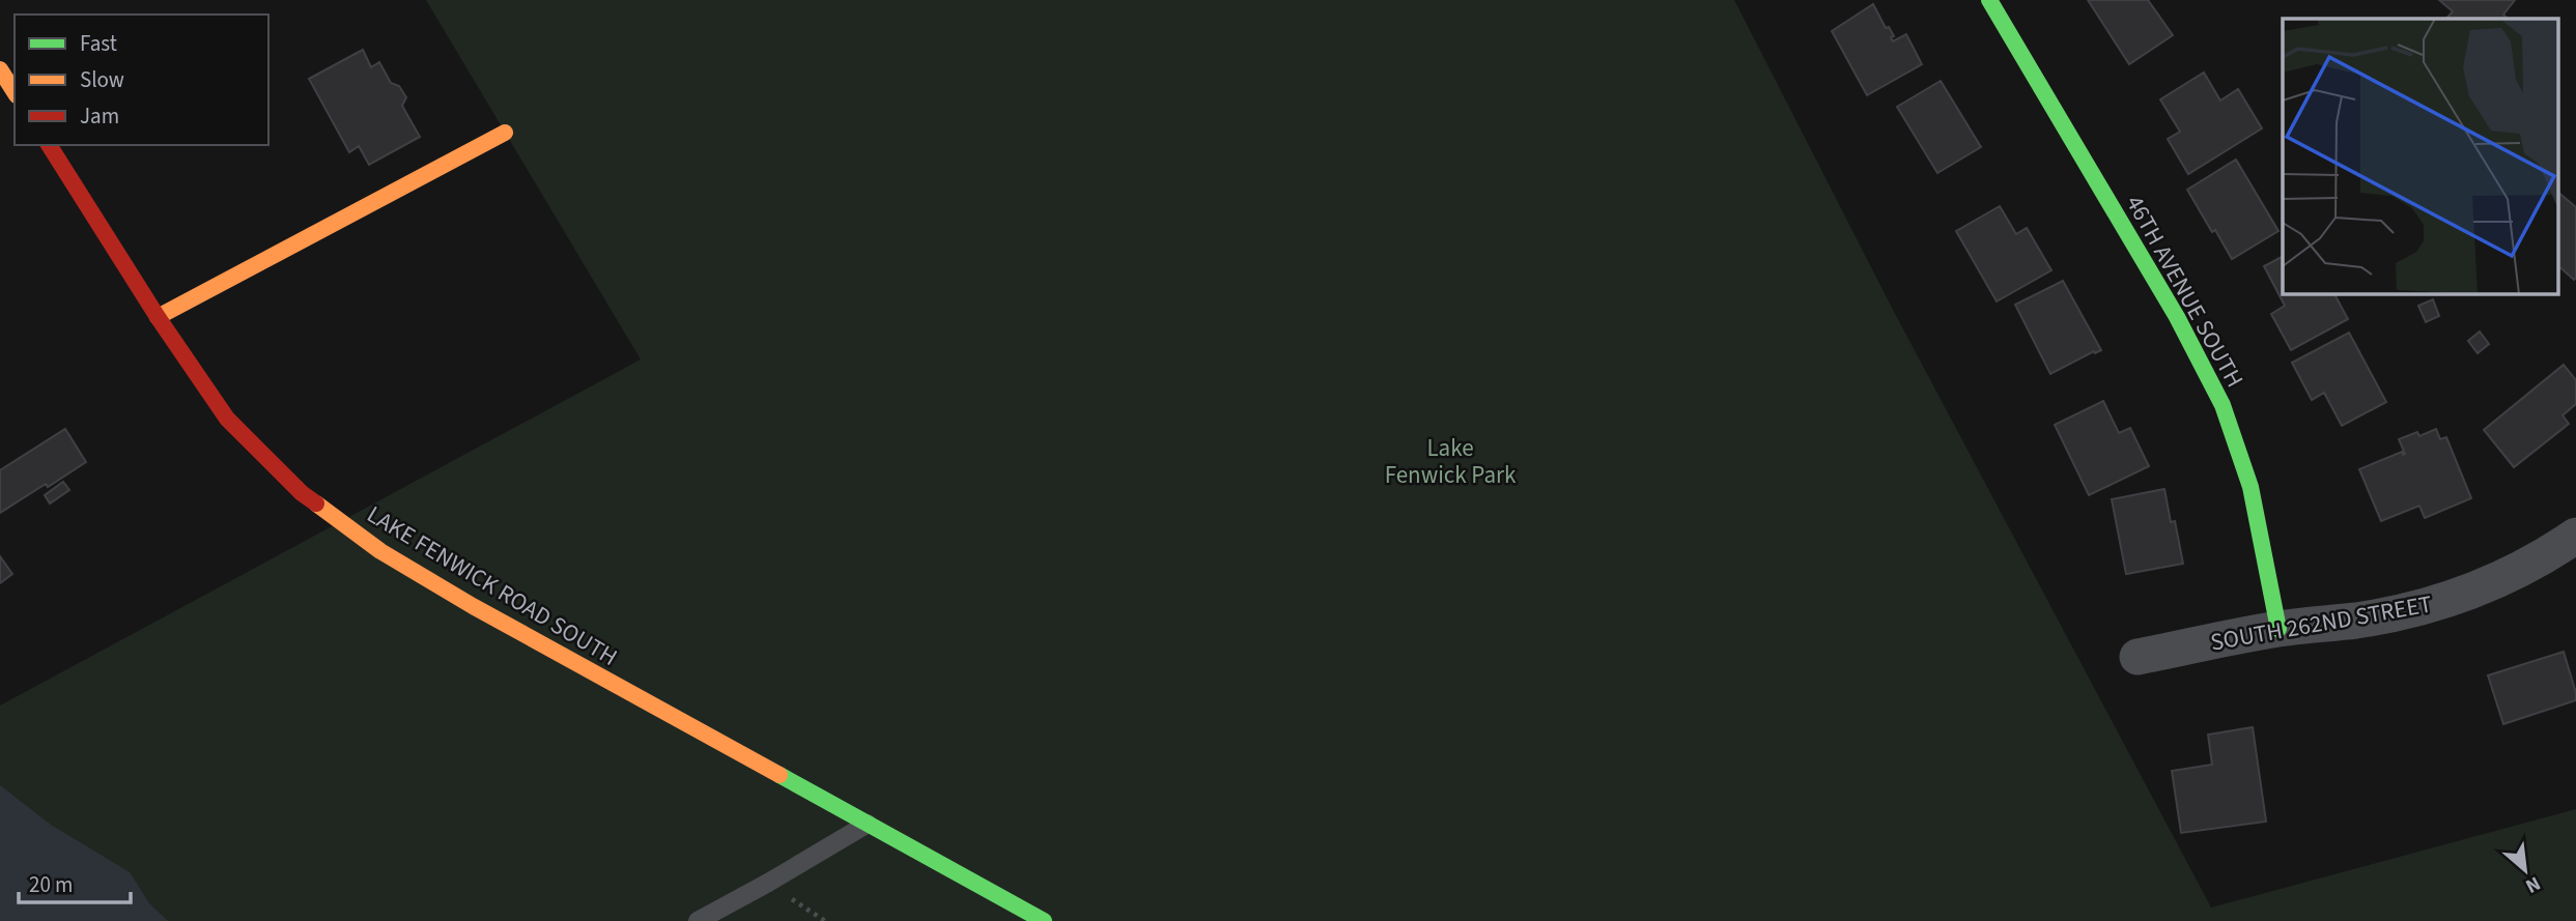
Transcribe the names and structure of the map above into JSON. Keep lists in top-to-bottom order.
{
  "streets": {
    "street": ["46TH AVENUE SOUTH", "LAKE FENWICK ROAD SOUTH", "SOUTH 262ND STREET"]
  },
  "crossings": [
    ["46TH AVENUE SOUTH", "SOUTH 262ND STREET"]
  ],
  "parks": ["Lake Fenwick Park"],
  "legend": ["Fast", "Slow", "Jam"],
  "scale_bar": "20 m",
  "north": "bottom right"
}
